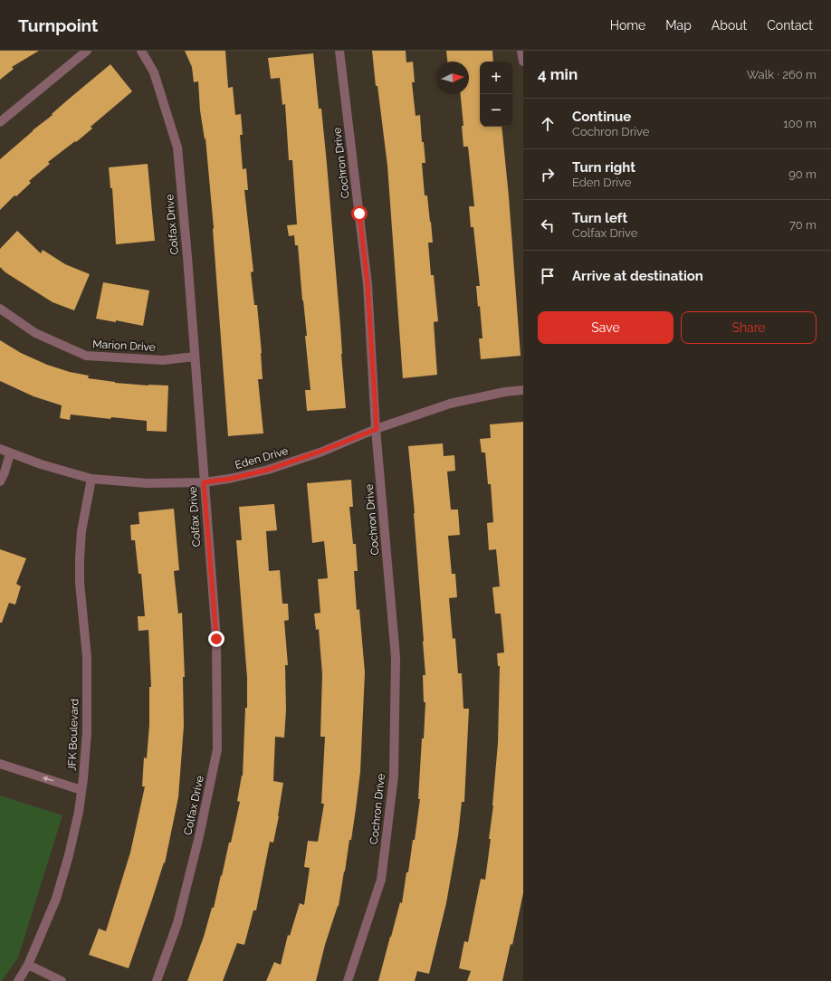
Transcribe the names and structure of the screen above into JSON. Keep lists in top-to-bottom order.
{
  "streets": {
    "street": [
      "Cochron Drive",
      "Colfax Drive",
      "Marion Drive",
      "Eden Drive",
      "JFK Boulevard"
    ]
  },
  "crossings": [
    ["Cochron Drive", "Eden Drive"],
    ["Colfax Drive", "Marion Drive"],
    ["Colfax Drive", "Eden Drive"],
    ["Eden Drive", "JFK Boulevard"]
  ],
  "north": "right",
  "page": {
    "header": "Turnpoint",
    "nav": [
      "Home",
      "Map",
      "About",
      "Contact"
    ],
    "heading": ["4 min", "Walk · 260 m"],
    "map_buttons": ["+", "−"],
    "list": [
      ["Continue", "Cochron Drive", "100 m"],
      ["Turn right", "Eden Drive", "90 m"],
      ["Turn left", "Colfax Drive", "70 m"],
      "Arrive at destination"
    ],
    "buttons": ["Save", "Share"]
  }
}
